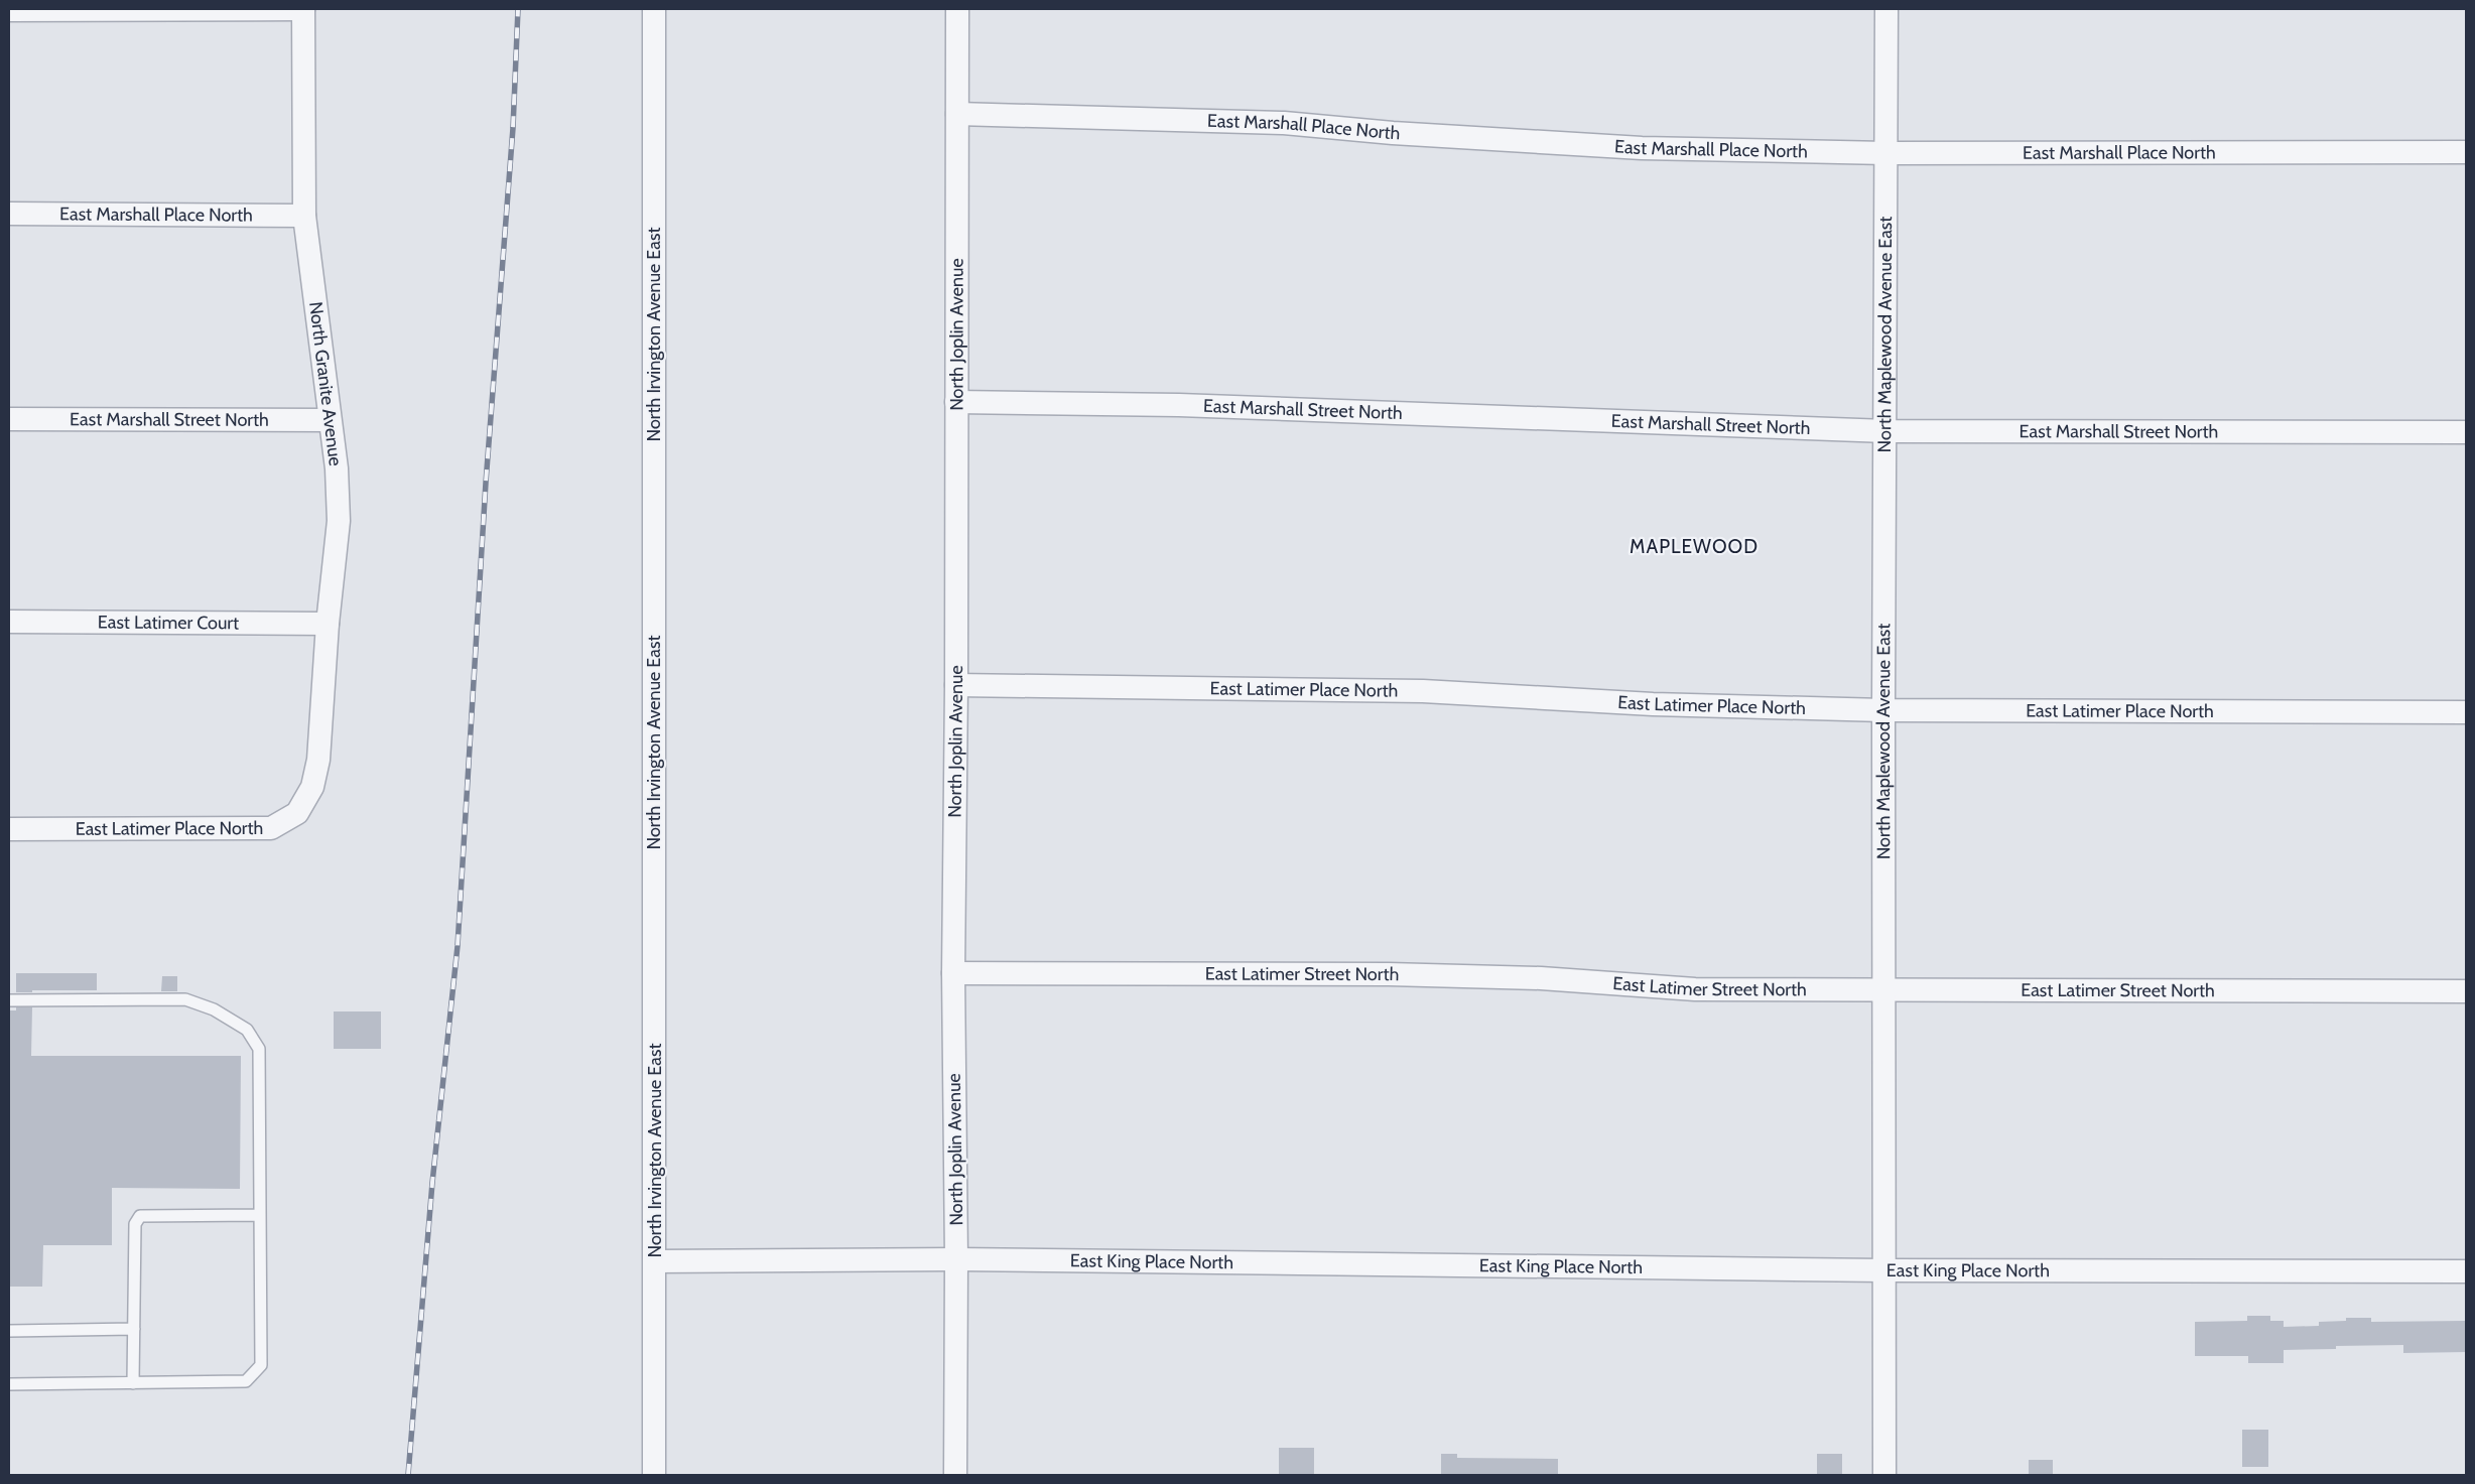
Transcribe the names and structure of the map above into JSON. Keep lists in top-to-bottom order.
{
  "streets": {
    "street": [
      "East Marshall Place North",
      "North Irvington Avenue East",
      "North Joplin Avenue",
      "North Maplewood Avenue East",
      "North Granite Avenue",
      "East Marshall Street North",
      "East Latimer Court",
      "East Latimer Place North",
      "East Latimer Street North",
      "East King Place North"
    ]
  },
  "crossings": [
    ["East Marshall Place North", "North Joplin Avenue"],
    ["East Marshall Place North", "North Maplewood Avenue East"],
    ["East Marshall Place North", "North Granite Avenue"],
    ["North Irvington Avenue East", "East King Place North"],
    ["North Joplin Avenue", "East Marshall Street North"],
    ["North Joplin Avenue", "East Latimer Place North"],
    ["North Joplin Avenue", "East Latimer Street North"],
    ["North Joplin Avenue", "East King Place North"],
    ["North Maplewood Avenue East", "East Marshall Street North"],
    ["North Maplewood Avenue East", "East Latimer Place North"],
    ["North Maplewood Avenue East", "East Latimer Street North"],
    ["North Maplewood Avenue East", "East King Place North"],
    ["North Granite Avenue", "East Marshall Street North"],
    ["North Granite Avenue", "East Latimer Court"],
    ["North Granite Avenue", "East Latimer Place North"]
  ],
  "districts": ["MAPLEWOOD"]
}
